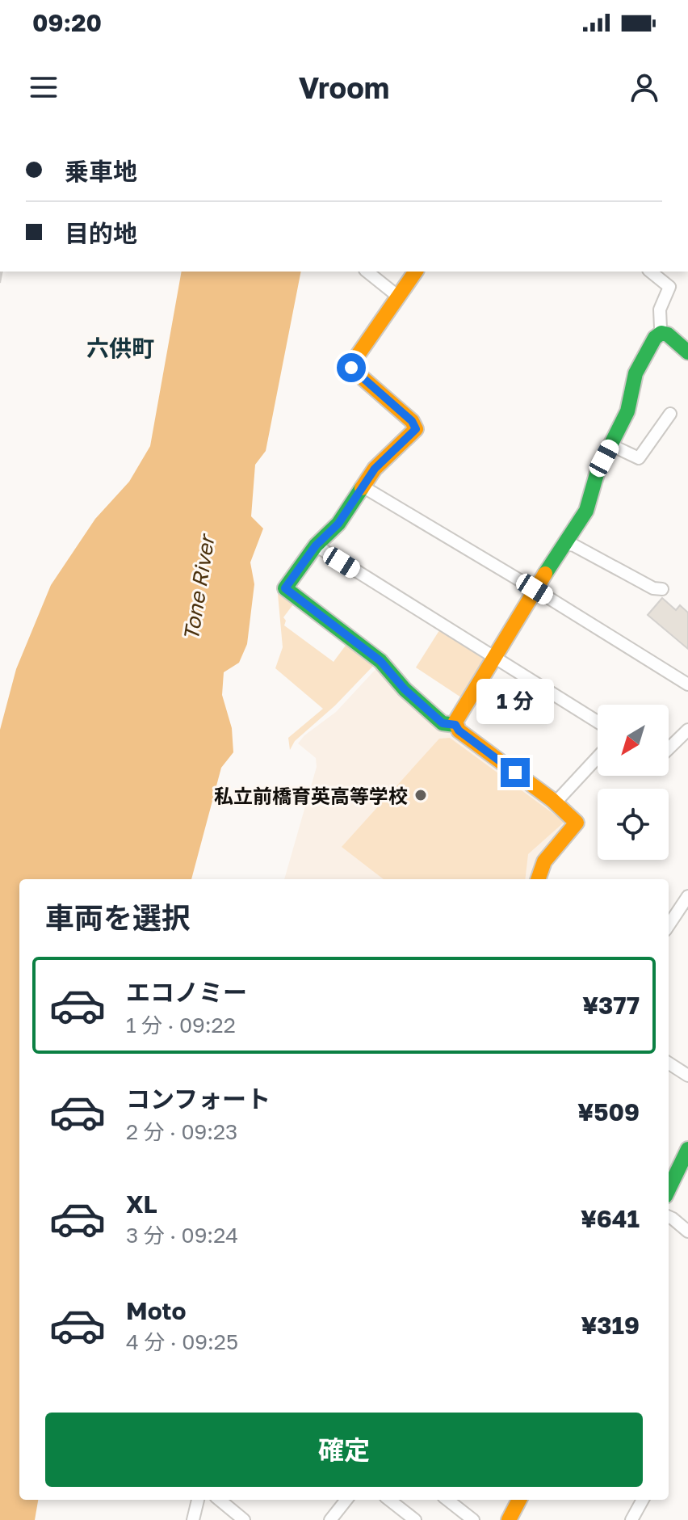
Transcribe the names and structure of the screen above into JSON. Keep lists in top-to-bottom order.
{
  "districts": ["六供町"],
  "water": ["Tone River"],
  "places": ["私立前橋育英高等学校"],
  "north": "bottom left",
  "page": {
    "status": "09:20",
    "header": "Vroom",
    "banner": ["乗車地", "目的地"],
    "bubble": "1 分",
    "heading": "車両を選択",
    "list": [
      {
        "name": "エコノミー",
        "note": "1 分 · 09:22",
        "value": "¥377"
      },
      {
        "name": "コンフォート",
        "note": "2 分 · 09:23",
        "value": "¥509"
      },
      {
        "name": "XL",
        "note": "3 分 · 09:24",
        "value": "¥641"
      },
      {
        "name": "Moto",
        "note": "4 分 · 09:25",
        "value": "¥319"
      }
    ],
    "buttons": "確定"
  }
}
